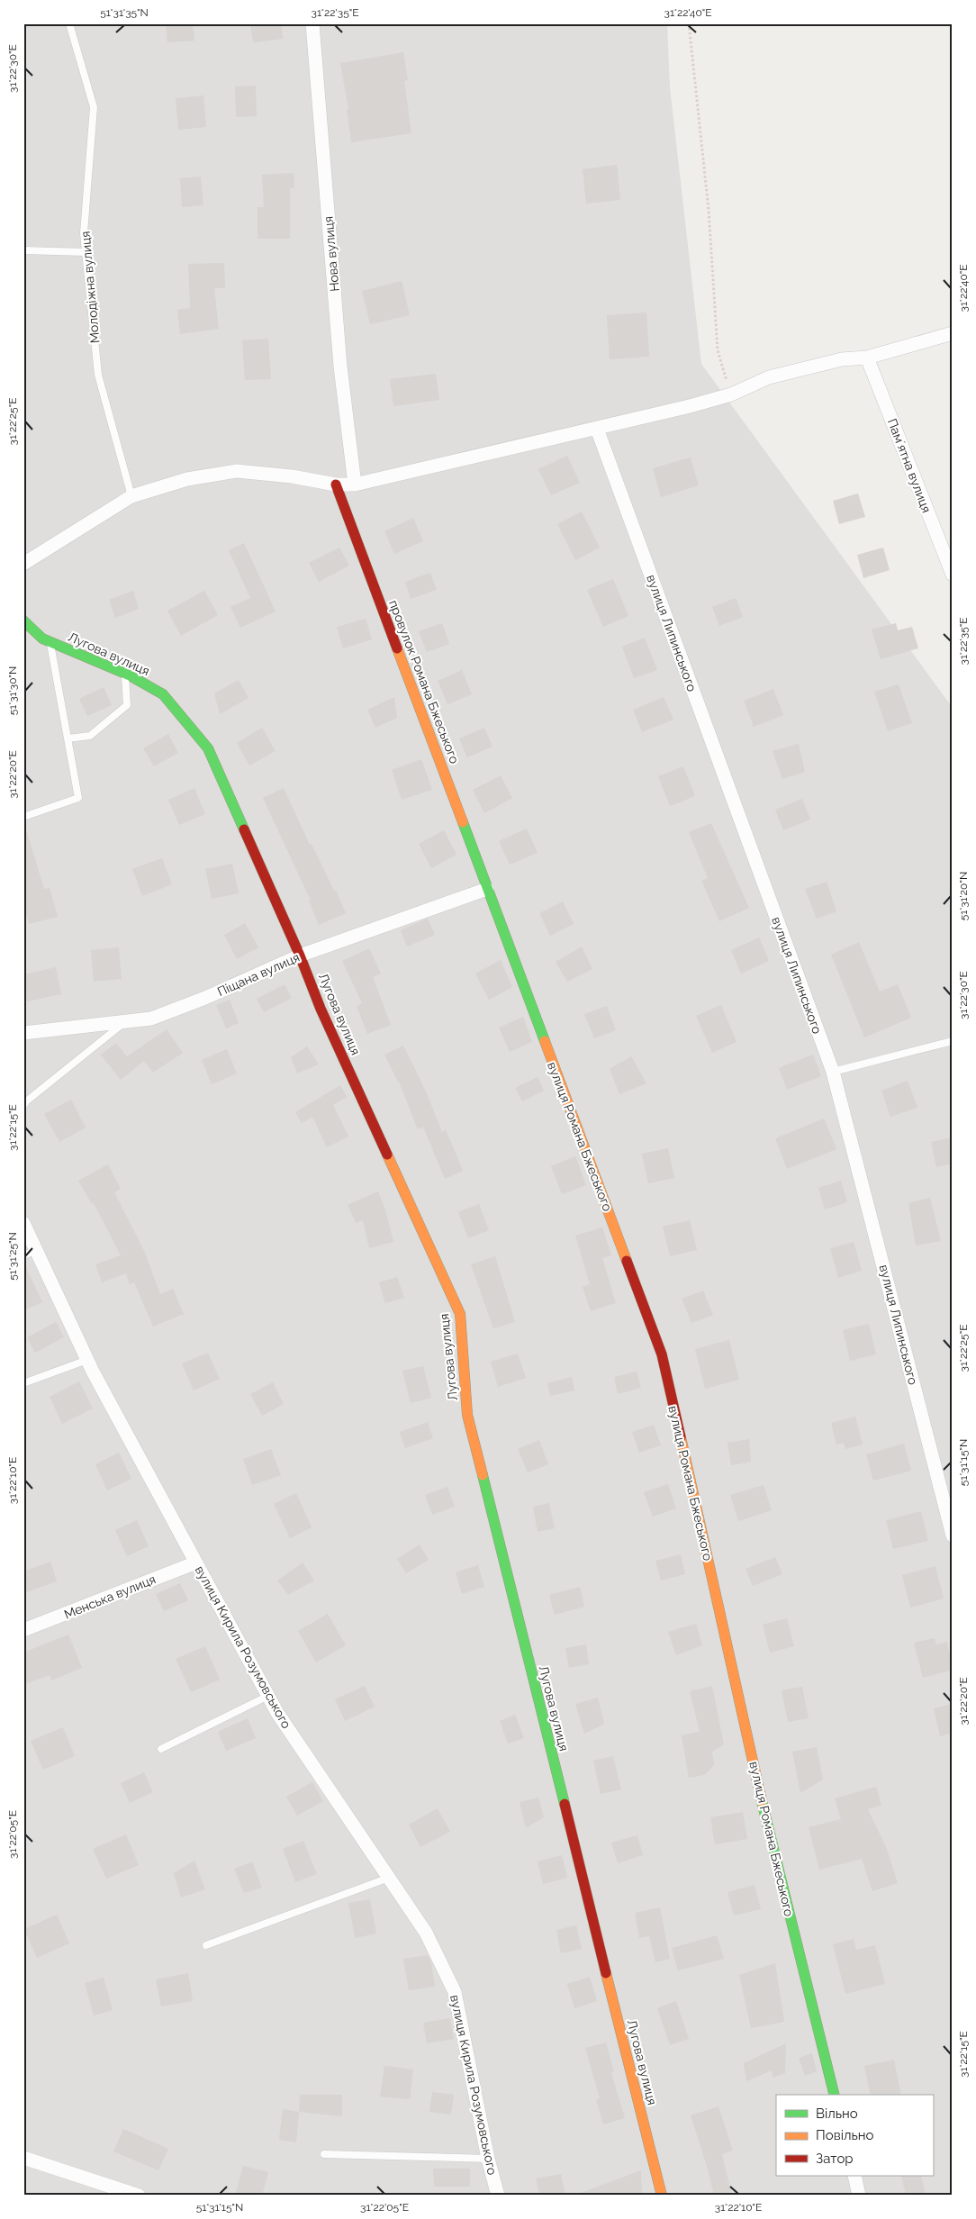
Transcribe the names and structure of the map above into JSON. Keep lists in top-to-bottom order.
{
  "streets": {
    "street": [
      "Нова вулиця",
      "Памʼятна вулиця",
      "вулиця Липинського",
      "Лугова вулиця",
      "провулок Романа Бжеського",
      "Піщана вулиця",
      "вулиця Романа Бжеського",
      "Менська вулиця",
      "вулиця Кирила Розумовського"
    ],
    "lane": ["Молодіжна вулиця"]
  },
  "crossings": [
    ["Лугова вулиця", "Піщана вулиця"],
    ["провулок Романа Бжеського", "Піщана вулиця"],
    ["провулок Романа Бжеського", "вулиця Романа Бжеського"],
    ["Піщана вулиця", "вулиця Романа Бжеського"],
    ["Менська вулиця", "вулиця Кирила Розумовського"]
  ],
  "legend": ["Вільно", "Повільно", "Затор"],
  "coordinates": [
    "51°31'35\"N",
    "31°22'35\"E",
    "31°22'40\"E",
    "31°22'30\"E",
    "31°22'25\"E",
    "51°31'30\"N",
    "31°22'20\"E",
    "51°31'20\"N",
    "31°22'15\"E",
    "51°31'25\"N",
    "51°31'15\"N",
    "31°22'10\"E",
    "31°22'05\"E"
  ]
}
